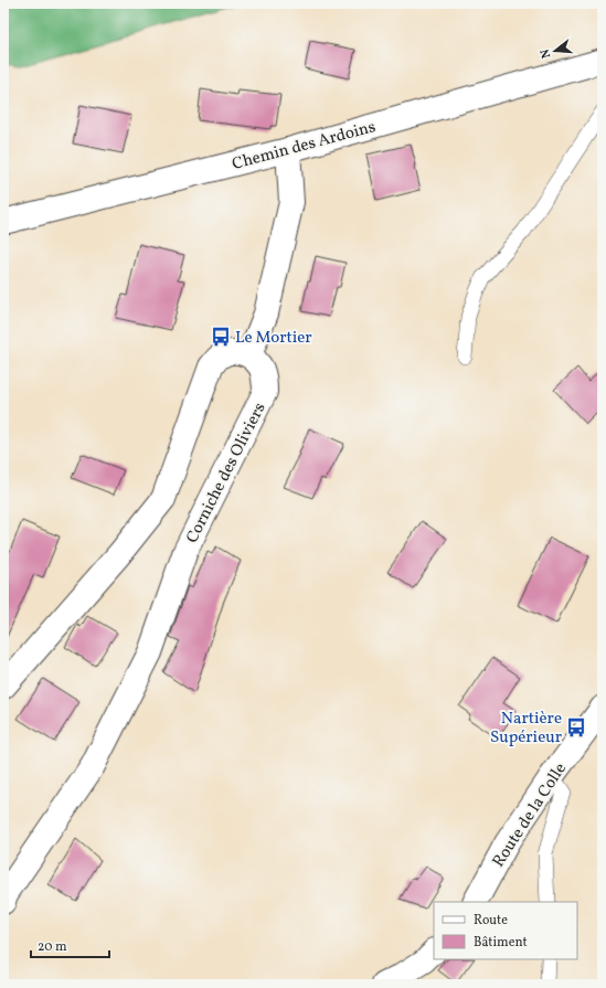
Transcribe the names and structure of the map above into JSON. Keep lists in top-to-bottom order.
{
  "streets": {
    "street": ["Chemin des Ardoins", "Corniche des Oliviers", "Route de la Colle"]
  },
  "places": {
    "bus stop": ["Le Mortier", "Nartière Supérieur"]
  },
  "legend": ["Route", "Bâtiment"],
  "scale_bar": "20 m",
  "north": "left"
}
